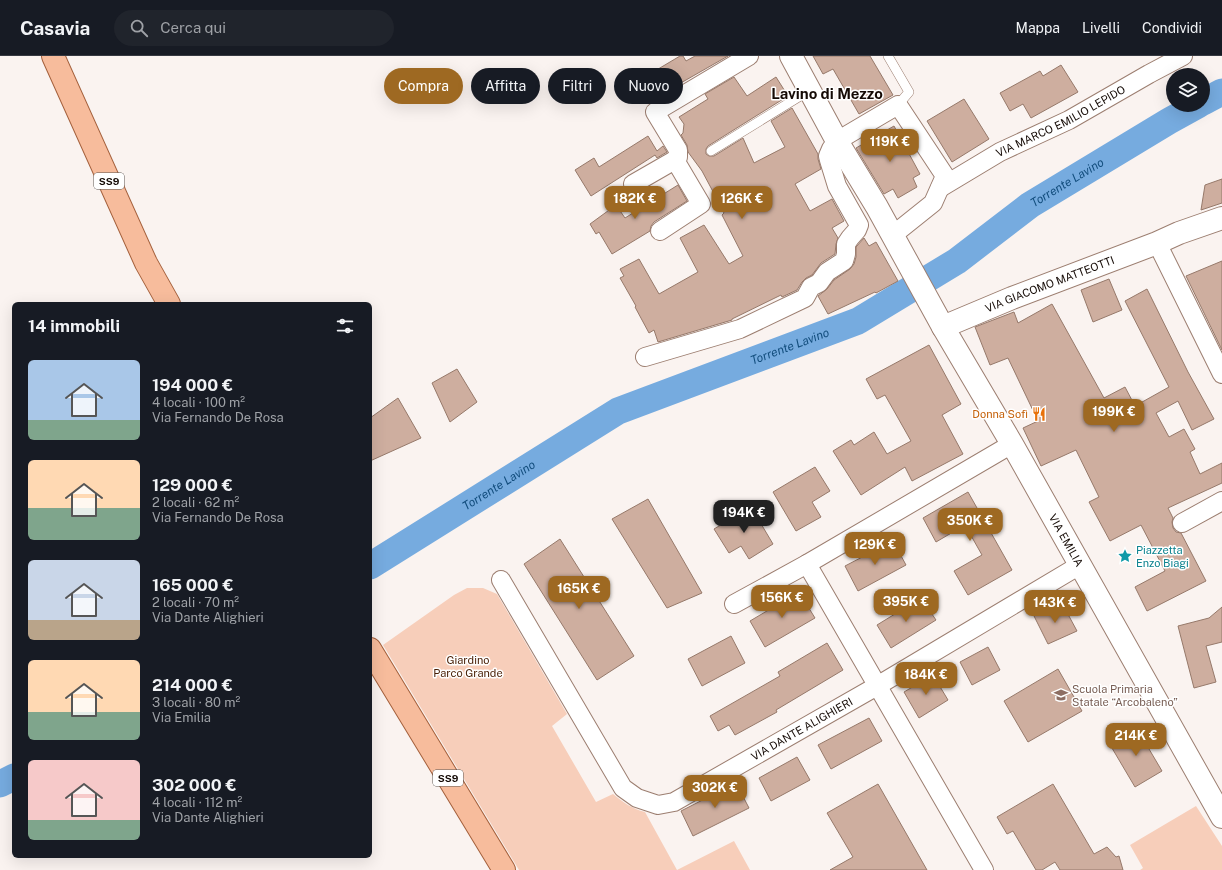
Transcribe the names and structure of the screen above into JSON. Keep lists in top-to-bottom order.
{
  "streets": {
    "main road": ["SS9", "VIA GIACOMO MATTEOTTI", "VIA EMILIA"],
    "street": ["VIA MARCO EMILIO LEPIDO", "VIA DANTE ALIGHIERI"]
  },
  "crossings": [
    ["VIA GIACOMO MATTEOTTI", "VIA EMILIA"],
    ["VIA EMILIA", "VIA DANTE ALIGHIERI"]
  ],
  "districts": ["Lavino di Mezzo"],
  "water": ["Torrente Lavino"],
  "parks": ["Giardino Parco Grande"],
  "places": {
    "restaurant": ["Donna Sofì"],
    "place": ["Piazzetta Enzo Biagi"],
    "school or university": ["Scuola Primaria Statale “Arcobaleno”"]
  },
  "page": {
    "header": "Casavia",
    "search": "Cerca qui",
    "nav": ["Mappa", "Livelli", "Condividi"],
    "chip": [
      "Compra",
      "Affitta",
      "Filtri",
      "Nuovo"
    ],
    "price": [
      "119K €",
      "182K €",
      "126K €",
      "199K €",
      "194K €",
      "350K €",
      "129K €",
      "165K €",
      "156K €",
      "395K €",
      "143K €",
      "184K €",
      "214K €",
      "302K €"
    ],
    "heading": "14 immobili",
    "list": [
      {
        "name": "194 000 €",
        "note": "4 locali · 100 m² · Via Fernando De Rosa"
      },
      {
        "name": "129 000 €",
        "note": "2 locali · 62 m² · Via Fernando De Rosa"
      },
      {
        "name": "165 000 €",
        "note": "2 locali · 70 m² · Via Dante Alighieri"
      },
      {
        "name": "214 000 €",
        "note": "3 locali · 80 m² · Via Emilia"
      },
      {
        "name": "302 000 €",
        "note": "4 locali · 112 m² · Via Dante Alighieri"
      }
    ]
  }
}
